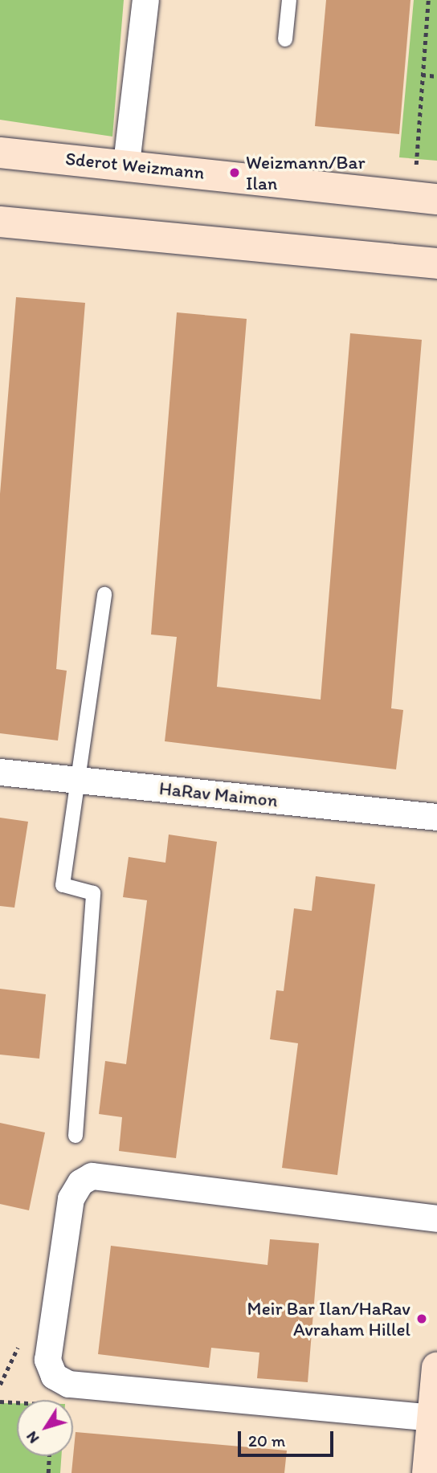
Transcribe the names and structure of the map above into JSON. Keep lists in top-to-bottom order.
{
  "streets": {
    "main road": ["Sderot Weizmann"],
    "street": ["HaRav Maimon"]
  },
  "places": ["Weizmann/Bar Ilan", "Meir Bar Ilan/HaRav Avraham Hillel"],
  "scale_bar": "20 m",
  "north": "bottom left"
}
